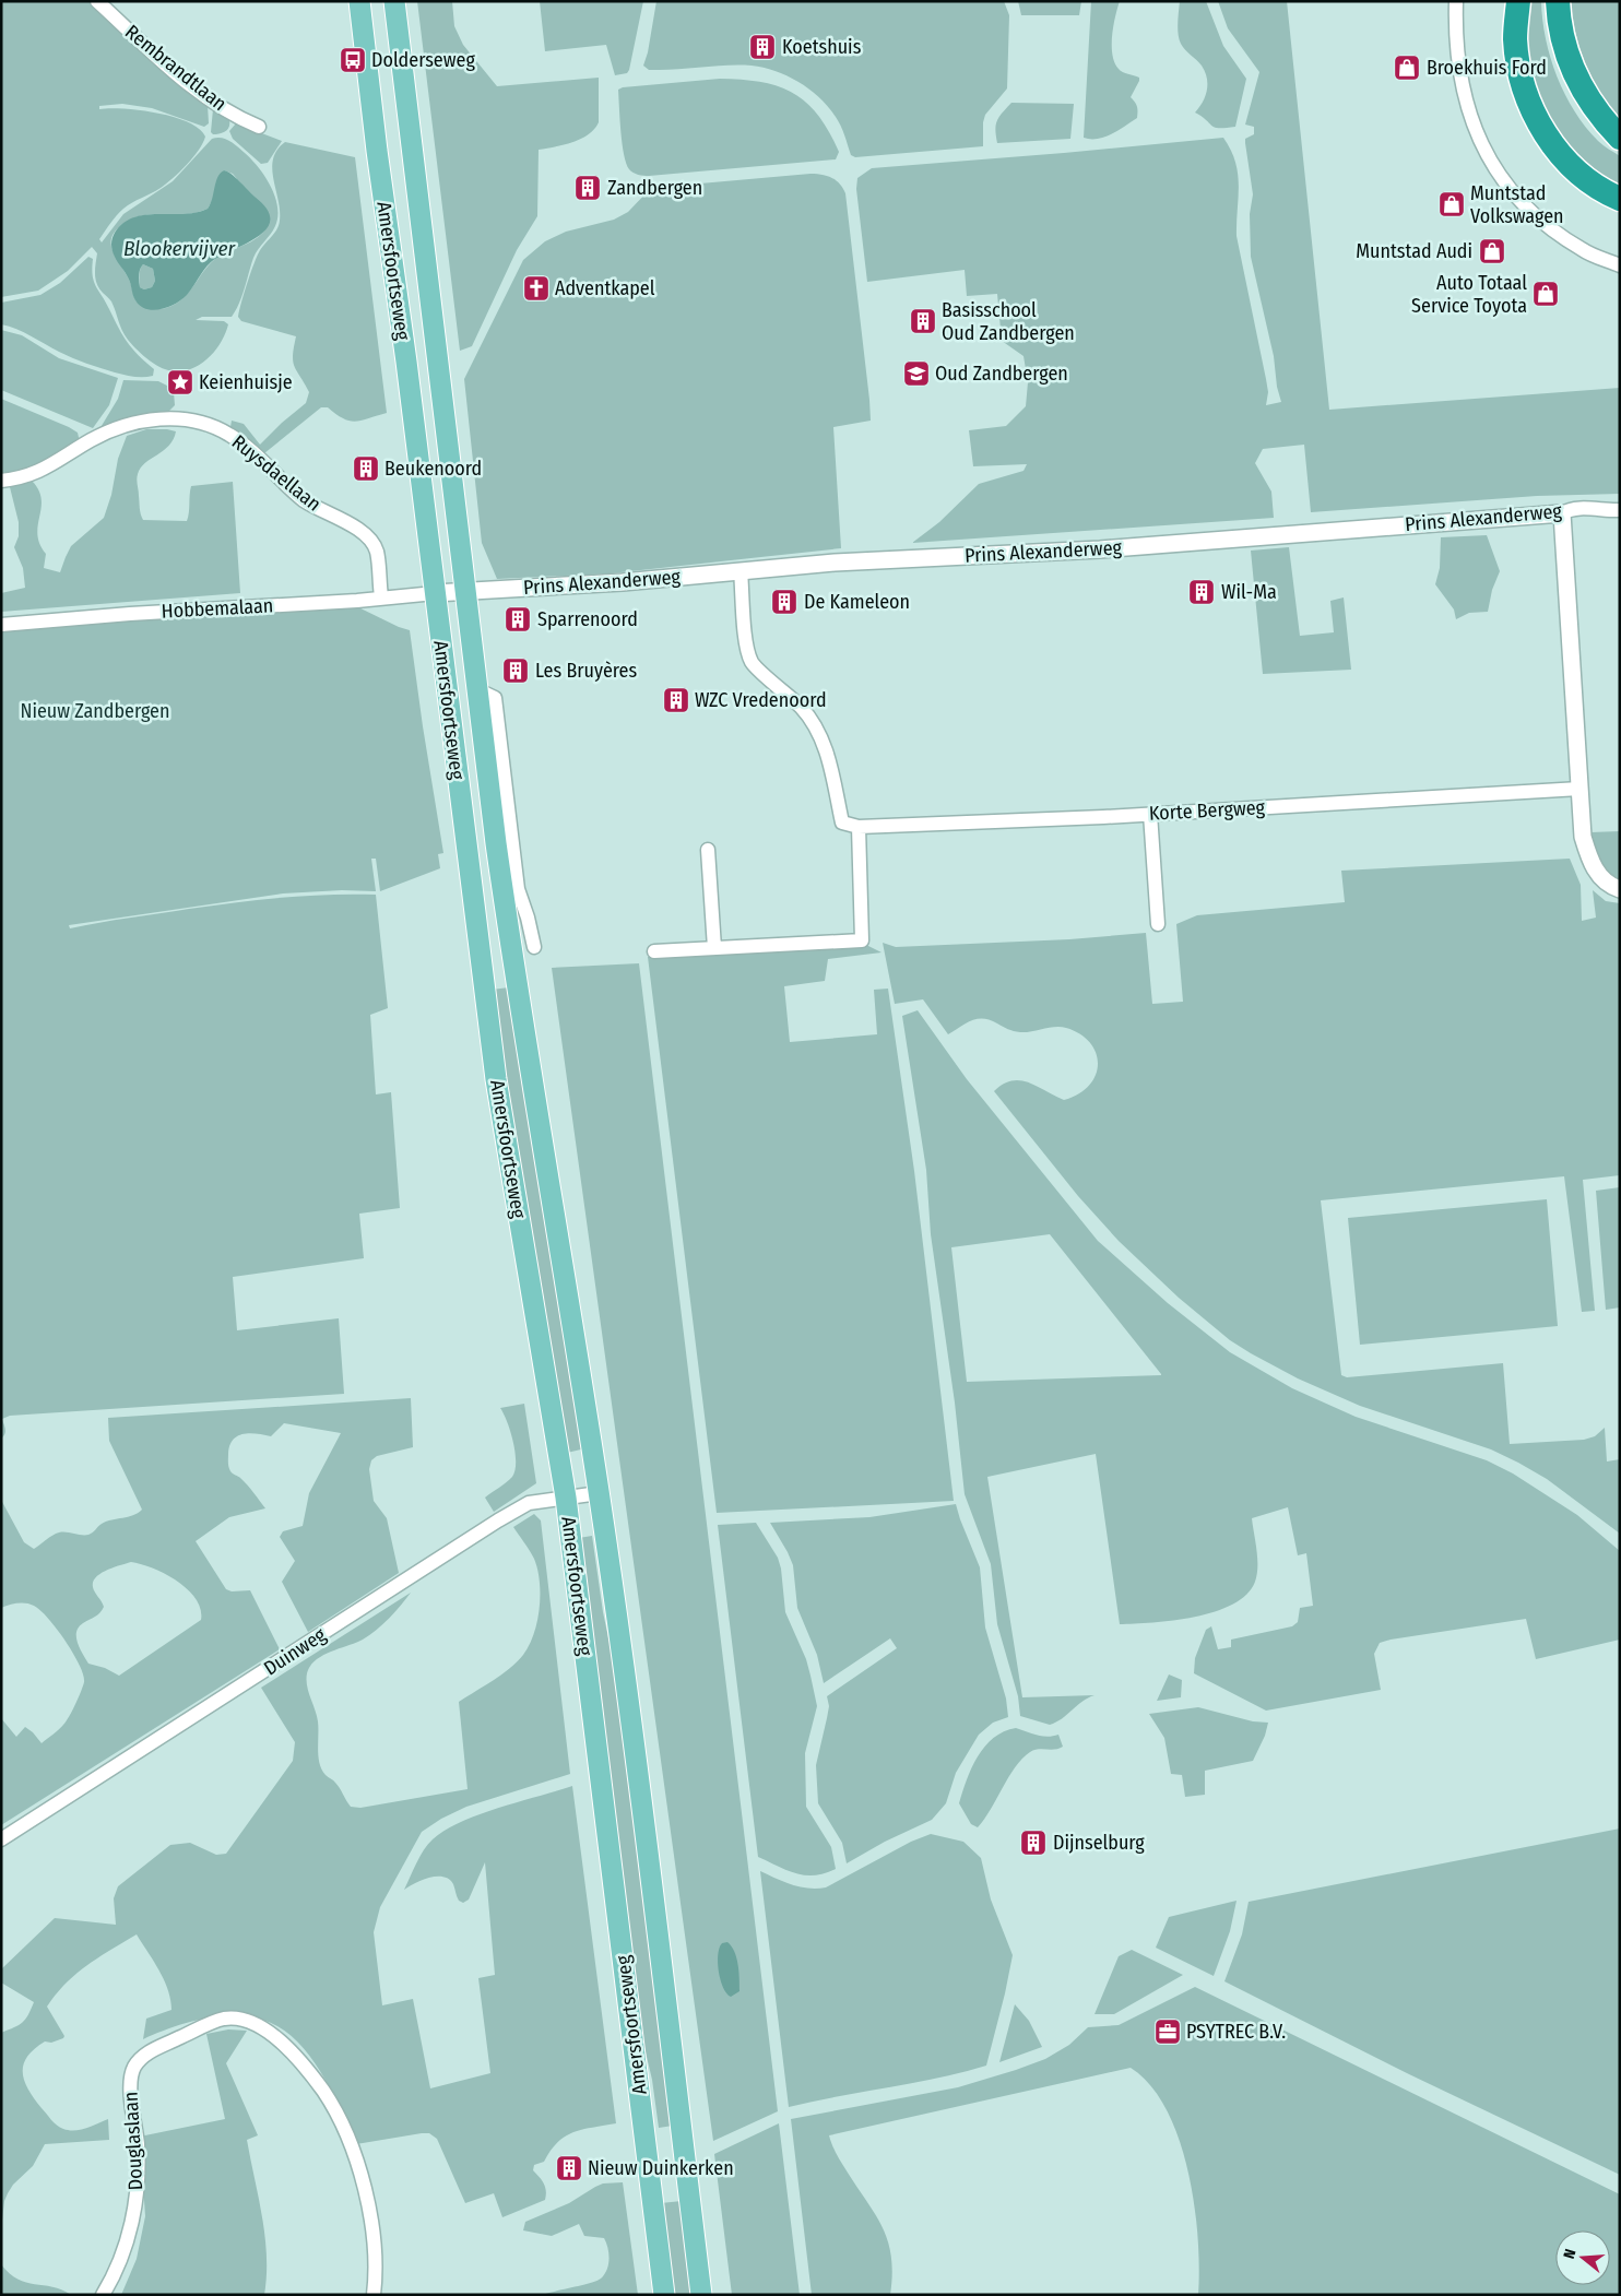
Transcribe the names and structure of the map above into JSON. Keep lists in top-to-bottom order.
{
  "streets": {
    "main road": ["Amersfoortseweg"],
    "street": [
      "Rembrandtlaan",
      "Ruysdaellaan",
      "Prins Alexanderweg",
      "Hobbemalaan",
      "Korte Bergweg",
      "Duinweg",
      "Douglaslaan"
    ]
  },
  "crossings": [
    ["Amersfoortseweg", "Prins Alexanderweg"],
    ["Amersfoortseweg", "Hobbemalaan"],
    ["Amersfoortseweg", "Duinweg"],
    ["Ruysdaellaan", "Hobbemalaan"],
    ["Prins Alexanderweg", "Hobbemalaan"]
  ],
  "water": ["Blookervijver"],
  "parks": ["Nieuw Zandbergen"],
  "places": {
    "building": [
      "Koetshuis",
      "Zandbergen",
      "Basisschool Oud Zandbergen",
      "Beukenoord",
      "Wil-Ma",
      "De Kameleon",
      "Sparrenoord",
      "Les Bruyères",
      "WZC Vredenoord",
      "Dijnselburg",
      "Nieuw Duinkerken"
    ],
    "bus stop": ["Dolderseweg"],
    "shop": [
      "Broekhuis Ford",
      "Muntstad Volkswagen",
      "Muntstad Audi",
      "Auto Totaal Service Toyota"
    ],
    "church": ["Adventkapel"],
    "school or university": ["Oud Zandbergen"],
    "place": ["Keienhuisje"],
    "office": ["PSYTREC B.V."]
  },
  "north": "left"
}
